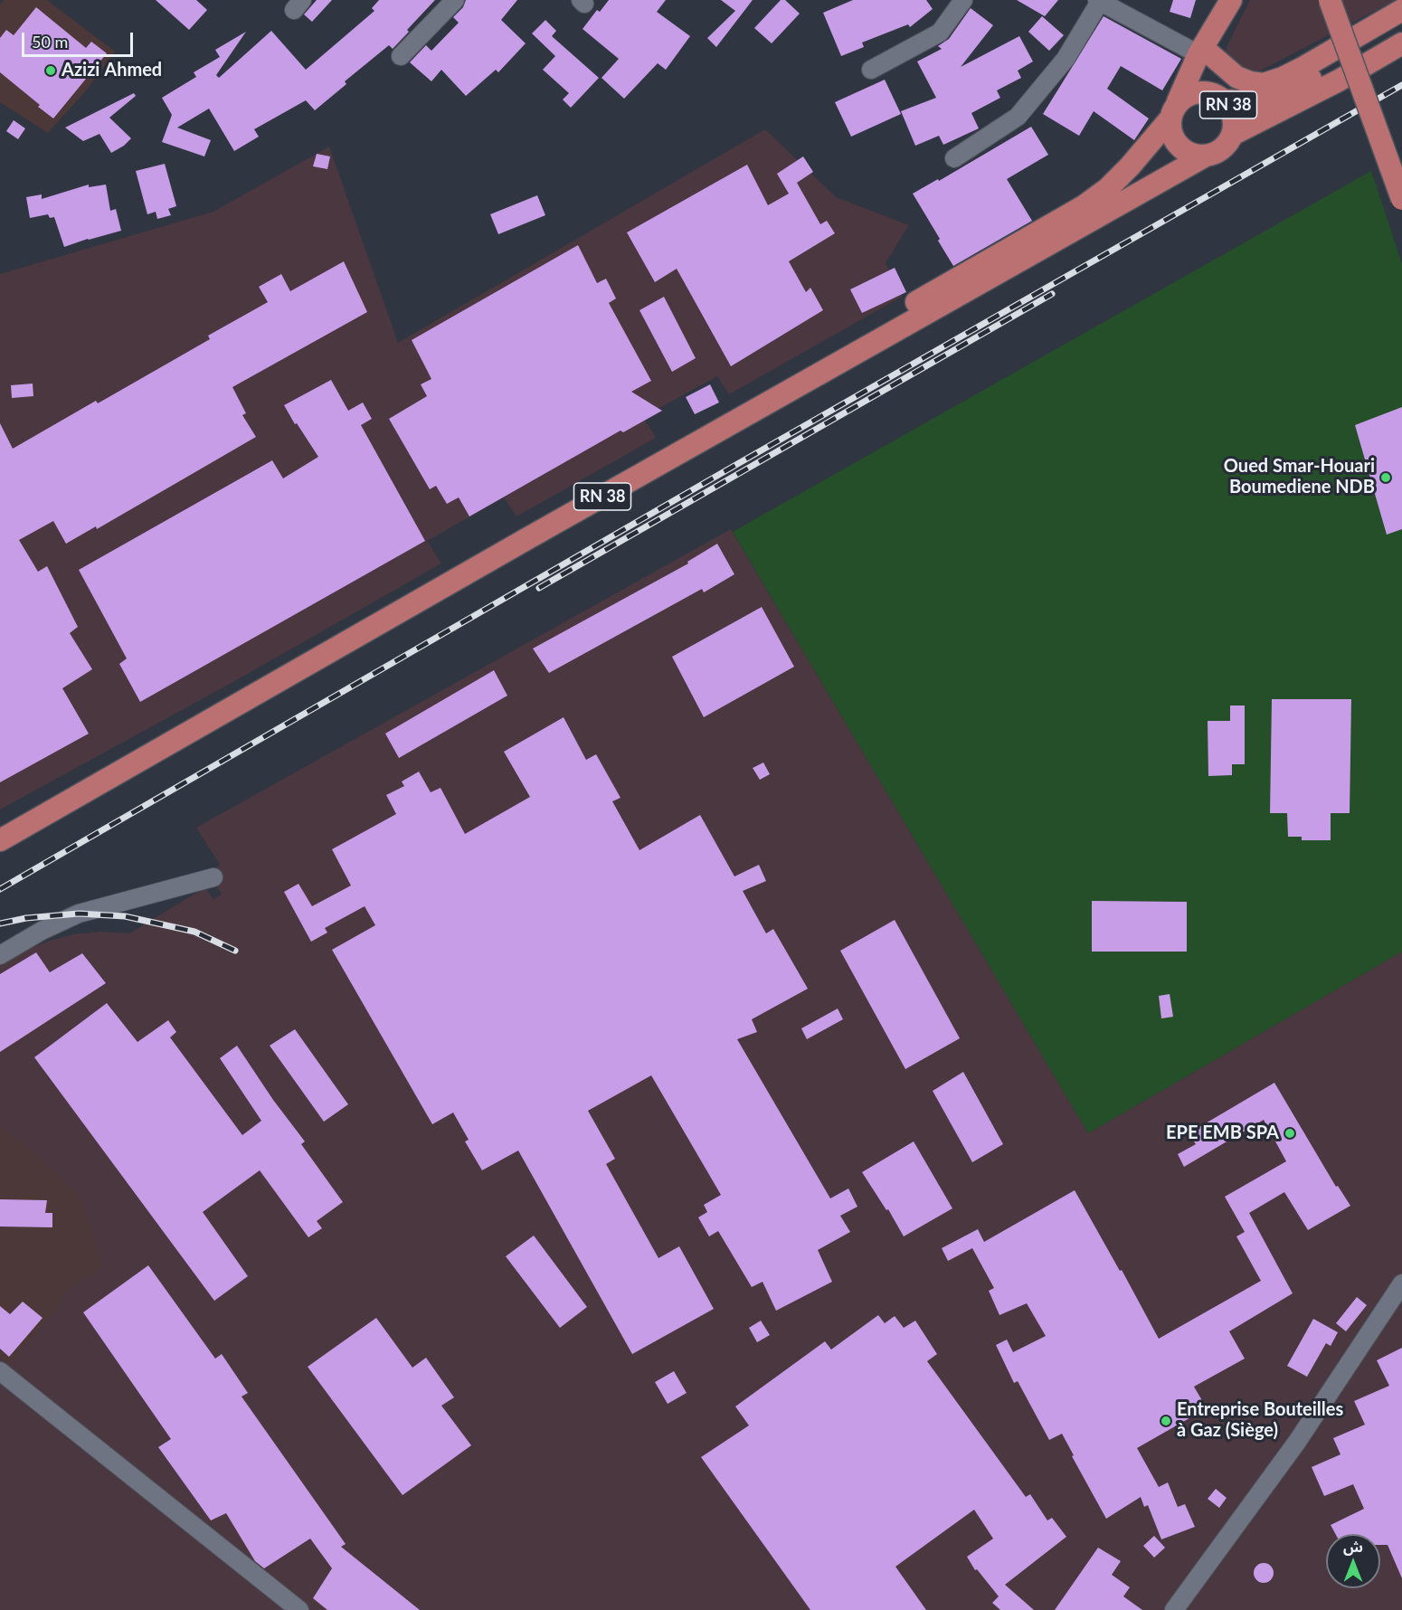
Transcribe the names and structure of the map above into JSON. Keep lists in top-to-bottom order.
{
  "streets": {
    "main road": ["RN 38"]
  },
  "places": [
    "Azizi Ahmed",
    "Oued Smar-Houari Boumediene NDB",
    "EPE EMB SPA",
    "Entreprise Bouteilles à Gaz (Siège)"
  ],
  "scale_bar": "50 m",
  "north": "top"
}
